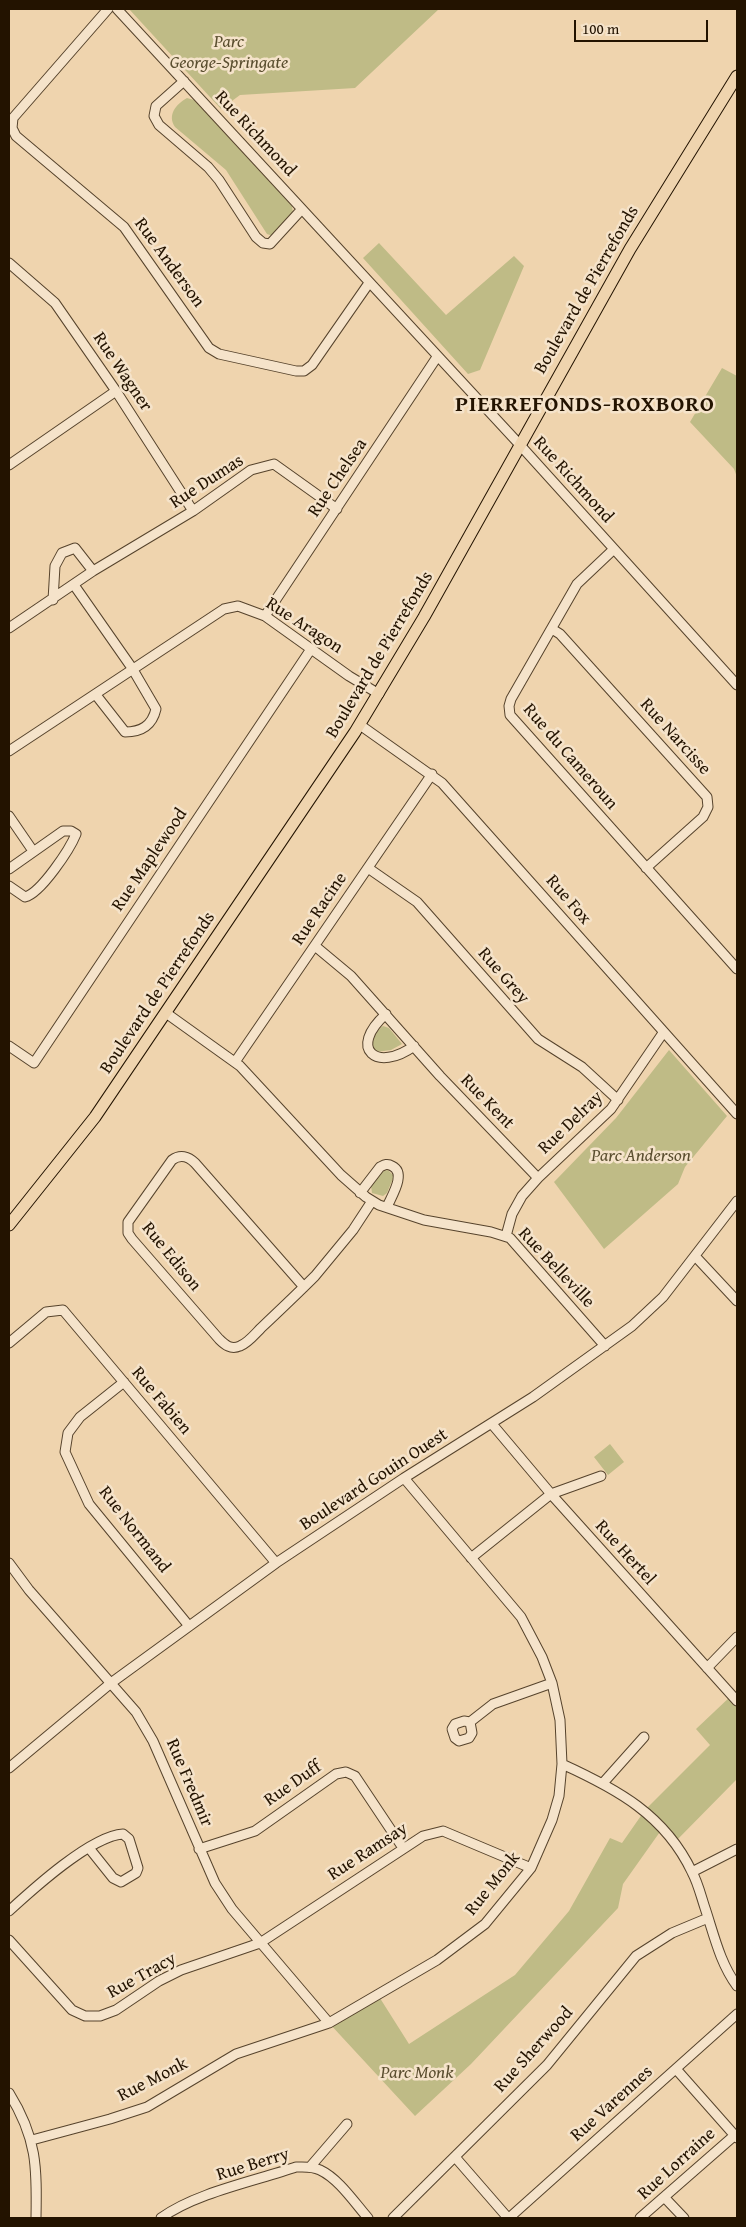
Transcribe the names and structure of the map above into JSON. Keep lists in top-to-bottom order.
{
  "streets": {
    "main road": ["Boulevard de Pierrefonds"],
    "street": [
      "Rue Richmond",
      "Rue Anderson",
      "Rue Wagner",
      "Rue Chelsea",
      "Rue Dumas",
      "Rue Aragon",
      "Rue Narcisse",
      "Rue du Cameroun",
      "Rue Maplewood",
      "Rue Fox",
      "Rue Racine",
      "Rue Grey",
      "Rue Kent",
      "Rue Delray",
      "Rue Edison",
      "Rue Belleville",
      "Rue Fabien",
      "Boulevard Gouin Ouest",
      "Rue Normand",
      "Rue Hertel",
      "Rue Fredmir",
      "Rue Duff",
      "Rue Ramsay",
      "Rue Monk",
      "Rue Tracy",
      "Rue Sherwood",
      "Rue Varennes",
      "Rue Lorraine",
      "Rue Berry"
    ]
  },
  "crossings": [
    ["Rue Richmond", "Rue Anderson"],
    ["Rue Richmond", "Boulevard de Pierrefonds"],
    ["Rue Richmond", "Rue Chelsea"],
    ["Rue Richmond", "Rue du Cameroun"],
    ["Boulevard de Pierrefonds", "Rue Aragon"],
    ["Boulevard de Pierrefonds", "Rue Fox"],
    ["Boulevard de Pierrefonds", "Rue Belleville"],
    ["Rue Wagner", "Rue Dumas"],
    ["Rue Chelsea", "Rue Dumas"],
    ["Rue Chelsea", "Rue Aragon"],
    ["Rue Aragon", "Rue Maplewood"],
    ["Rue Narcisse", "Rue du Cameroun"],
    ["Rue Fox", "Rue Racine"],
    ["Rue Fox", "Rue Delray"],
    ["Rue Racine", "Rue Grey"],
    ["Rue Racine", "Rue Kent"],
    ["Rue Racine", "Rue Belleville"],
    ["Rue Grey", "Rue Delray"],
    ["Rue Kent", "Rue Delray"],
    ["Rue Delray", "Rue Belleville"],
    ["Rue Edison", "Rue Belleville"],
    ["Rue Belleville", "Boulevard Gouin Ouest"],
    ["Rue Fabien", "Boulevard Gouin Ouest"],
    ["Rue Fabien", "Rue Normand"],
    ["Boulevard Gouin Ouest", "Rue Normand"],
    ["Boulevard Gouin Ouest", "Rue Hertel"],
    ["Boulevard Gouin Ouest", "Rue Fredmir"],
    ["Boulevard Gouin Ouest", "Rue Monk"],
    ["Rue Fredmir", "Rue Duff"],
    ["Rue Fredmir", "Rue Ramsay"],
    ["Rue Fredmir", "Rue Monk"],
    ["Rue Fredmir", "Rue Tracy"],
    ["Rue Duff", "Rue Ramsay"],
    ["Rue Ramsay", "Rue Monk"],
    ["Rue Ramsay", "Rue Tracy"]
  ],
  "districts": ["PIERREFONDS-ROXBORO"],
  "parks": ["Parc George-Springate", "Parc Anderson", "Parc Monk"],
  "scale_bar": "100 m"
}
